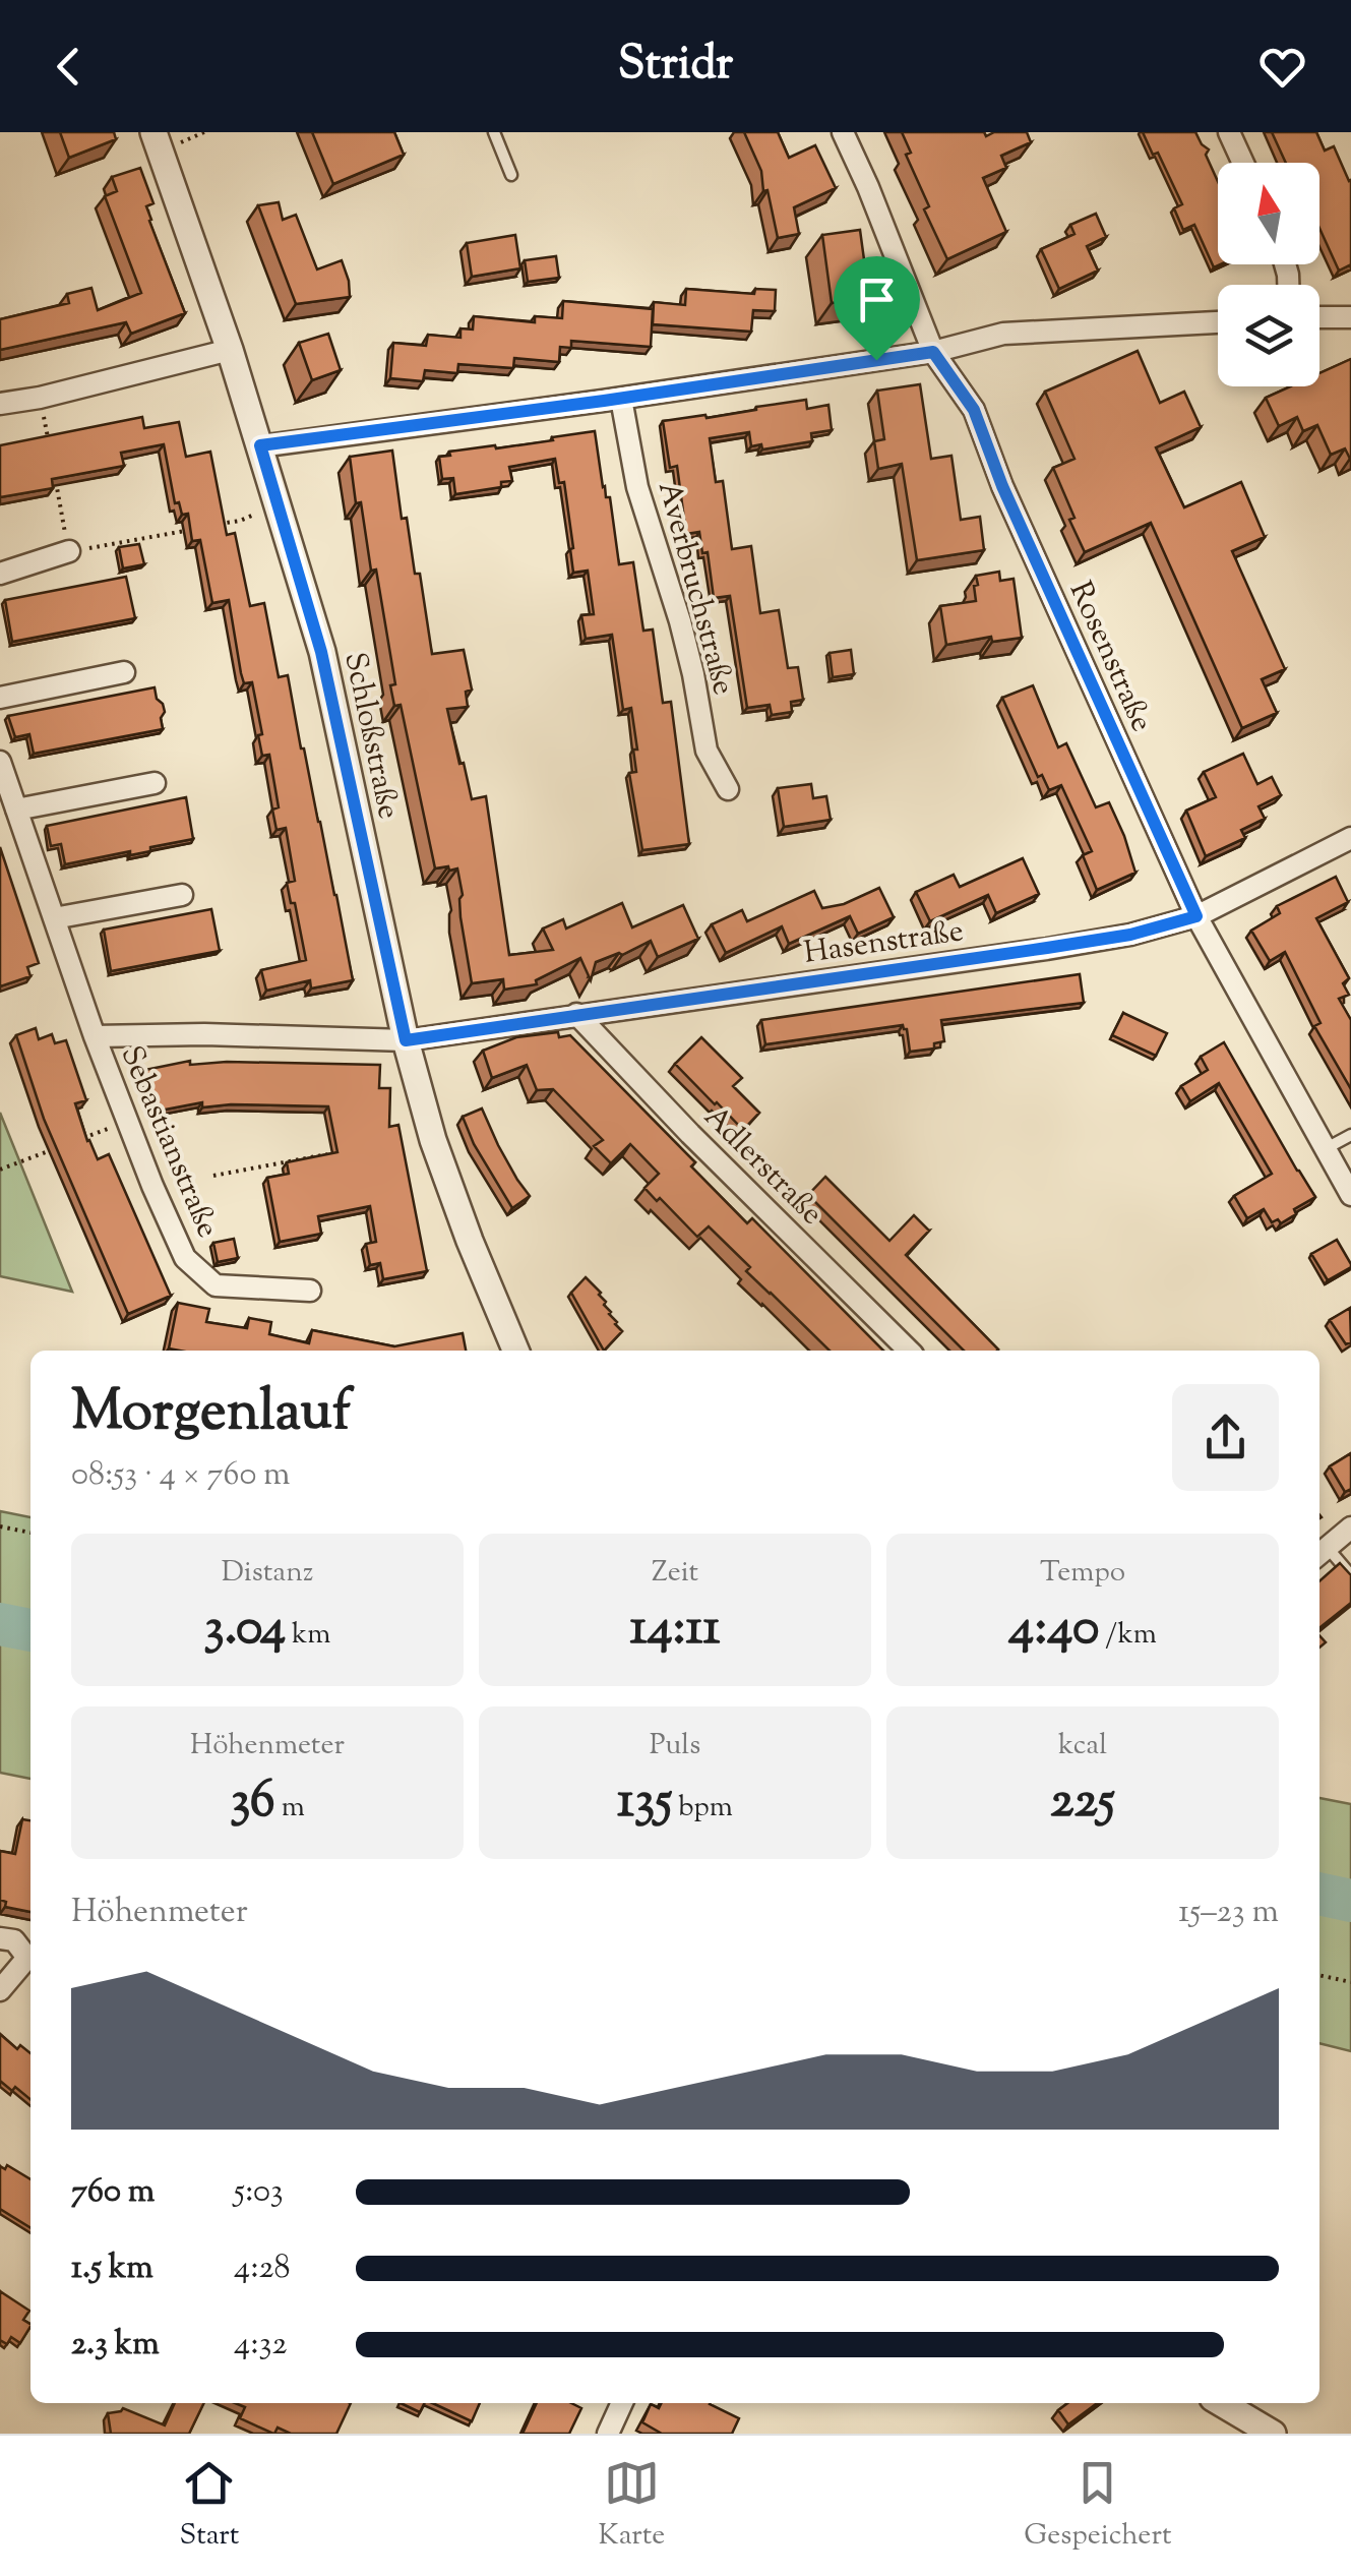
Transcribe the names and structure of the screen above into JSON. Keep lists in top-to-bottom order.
{
  "streets": {
    "street": [
      "Averbruchstraße",
      "Rosenstraße",
      "Schloßstraße",
      "Hasenstraße",
      "Sebastianstraße",
      "Adlerstraße"
    ]
  },
  "crossings": [
    ["Rosenstraße", "Hasenstraße"],
    ["Schloßstraße", "Hasenstraße"],
    ["Schloßstraße", "Sebastianstraße"],
    ["Hasenstraße", "Sebastianstraße"],
    ["Hasenstraße", "Adlerstraße"]
  ],
  "north": "top",
  "page": {
    "header": "Stridr",
    "heading": ["Morgenlauf", "08:53 · 4 × 760 m"],
    "stats": [
      ["Distanz", "3.04 km"],
      ["Zeit", "14:11"],
      ["Tempo", "4:40 /km"],
      ["Höhenmeter", "36 m"],
      ["Puls", "135 bpm"],
      ["kcal", "225"]
    ],
    "chart": ["Höhenmeter", "15–23 m"],
    "list": [
      {
        "name": "760 m",
        "note": "5:03"
      },
      {
        "name": "1.5 km",
        "note": "4:28"
      },
      {
        "name": "2.3 km",
        "note": "4:32"
      }
    ],
    "tabs": ["Start", "Karte", "Gespeichert"]
  }
}
